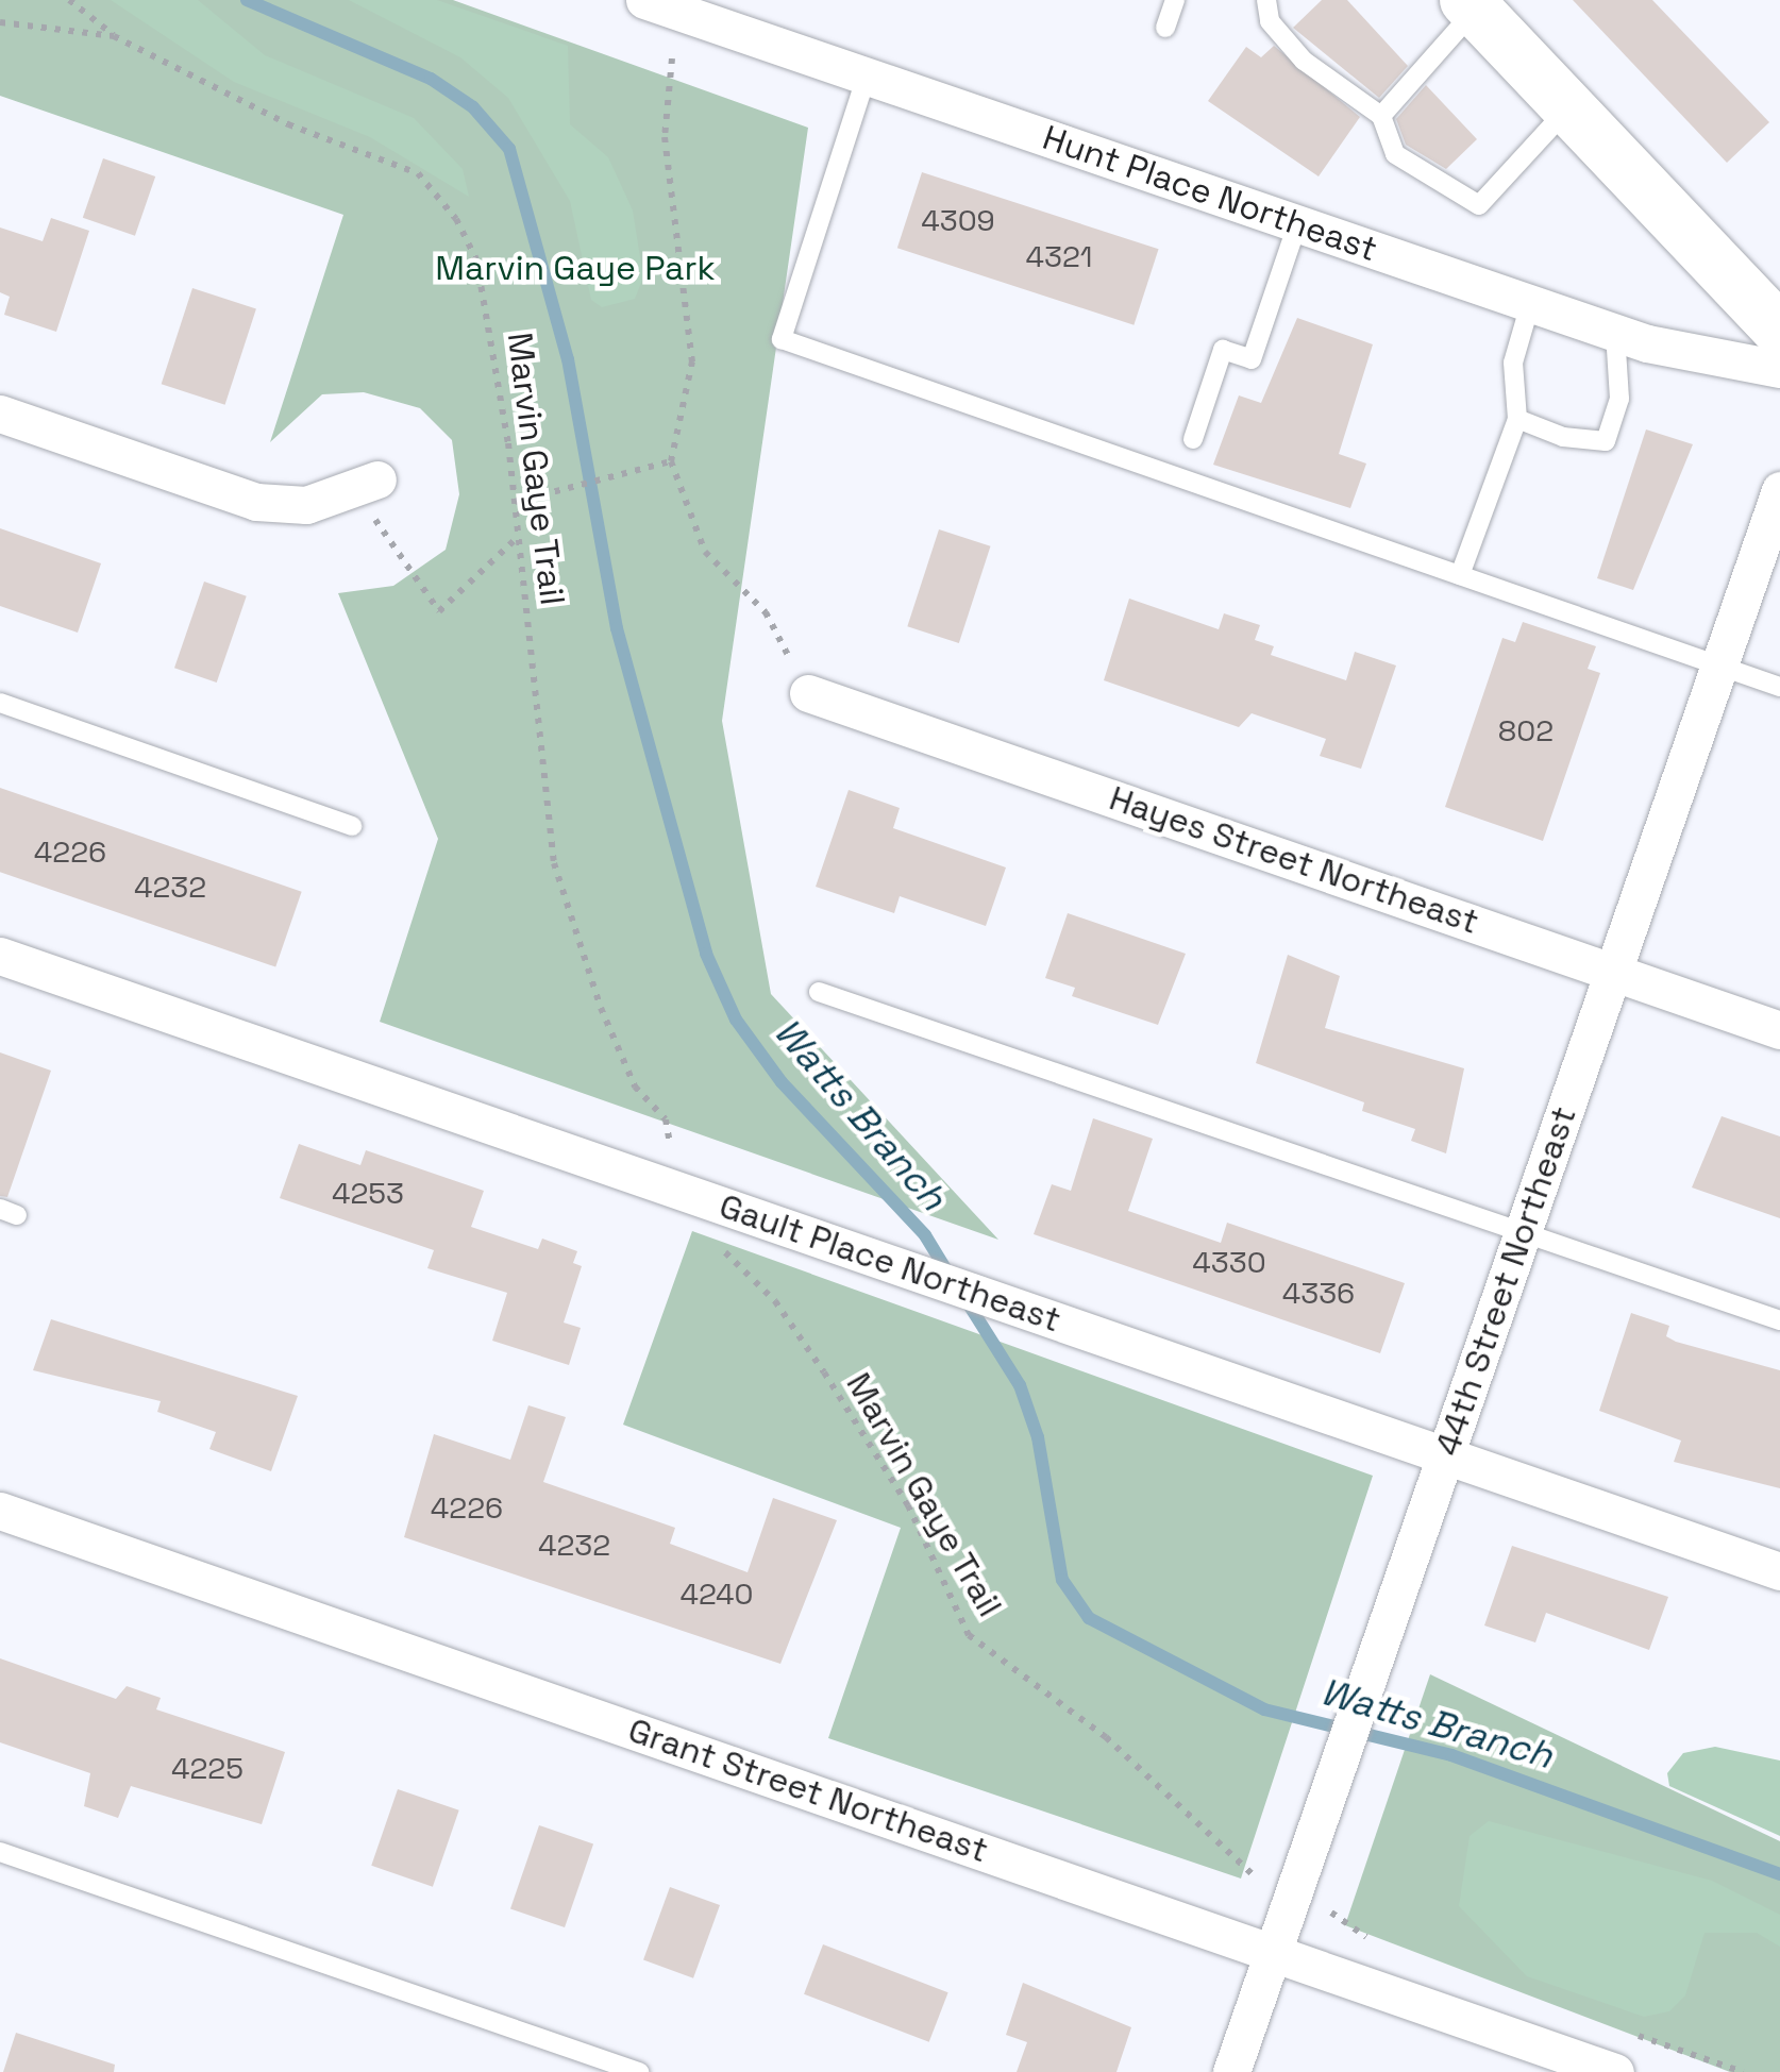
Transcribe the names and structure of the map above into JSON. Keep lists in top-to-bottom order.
{
  "streets": {
    "street": [
      "Hunt Place Northeast",
      "Hayes Street Northeast",
      "Gault Place Northeast",
      "44th Street Northeast",
      "Grant Street Northeast"
    ],
    "path": ["Marvin Gaye Trail"]
  },
  "crossings": [
    ["Hayes Street Northeast", "44th Street Northeast"],
    ["Gault Place Northeast", "44th Street Northeast"],
    ["44th Street Northeast", "Grant Street Northeast"]
  ],
  "water": ["Watts Branch"],
  "parks": ["Marvin Gaye Park"],
  "house_numbers": [
    "4309",
    "4321",
    "802",
    "4226",
    "4232",
    "4253",
    "4330",
    "4336",
    "4226",
    "4232",
    "4240",
    "4225"
  ]
}
